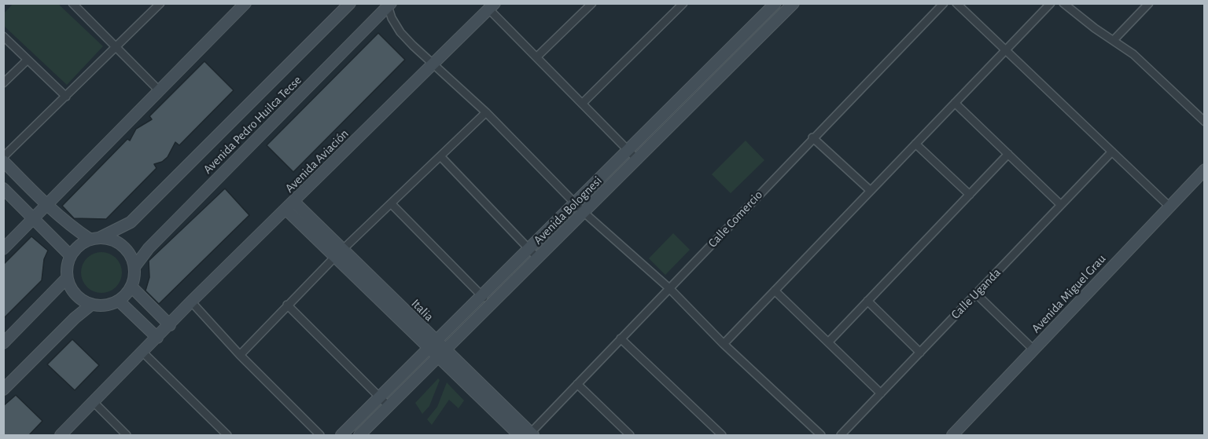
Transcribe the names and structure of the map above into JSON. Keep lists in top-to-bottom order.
{
  "streets": {
    "street": [
      "Avenida Pedro Huilca Tecse",
      "Avenida Aviación",
      "Avenida Bolognesi",
      "Calle Comercio",
      "Calle Uganda",
      "Avenida Miguel Grau",
      "Italia"
    ]
  },
  "crossings": [
    ["Avenida Aviación", "Italia"],
    ["Avenida Bolognesi", "Italia"],
    ["Calle Comercio", "Italia"]
  ]
}
